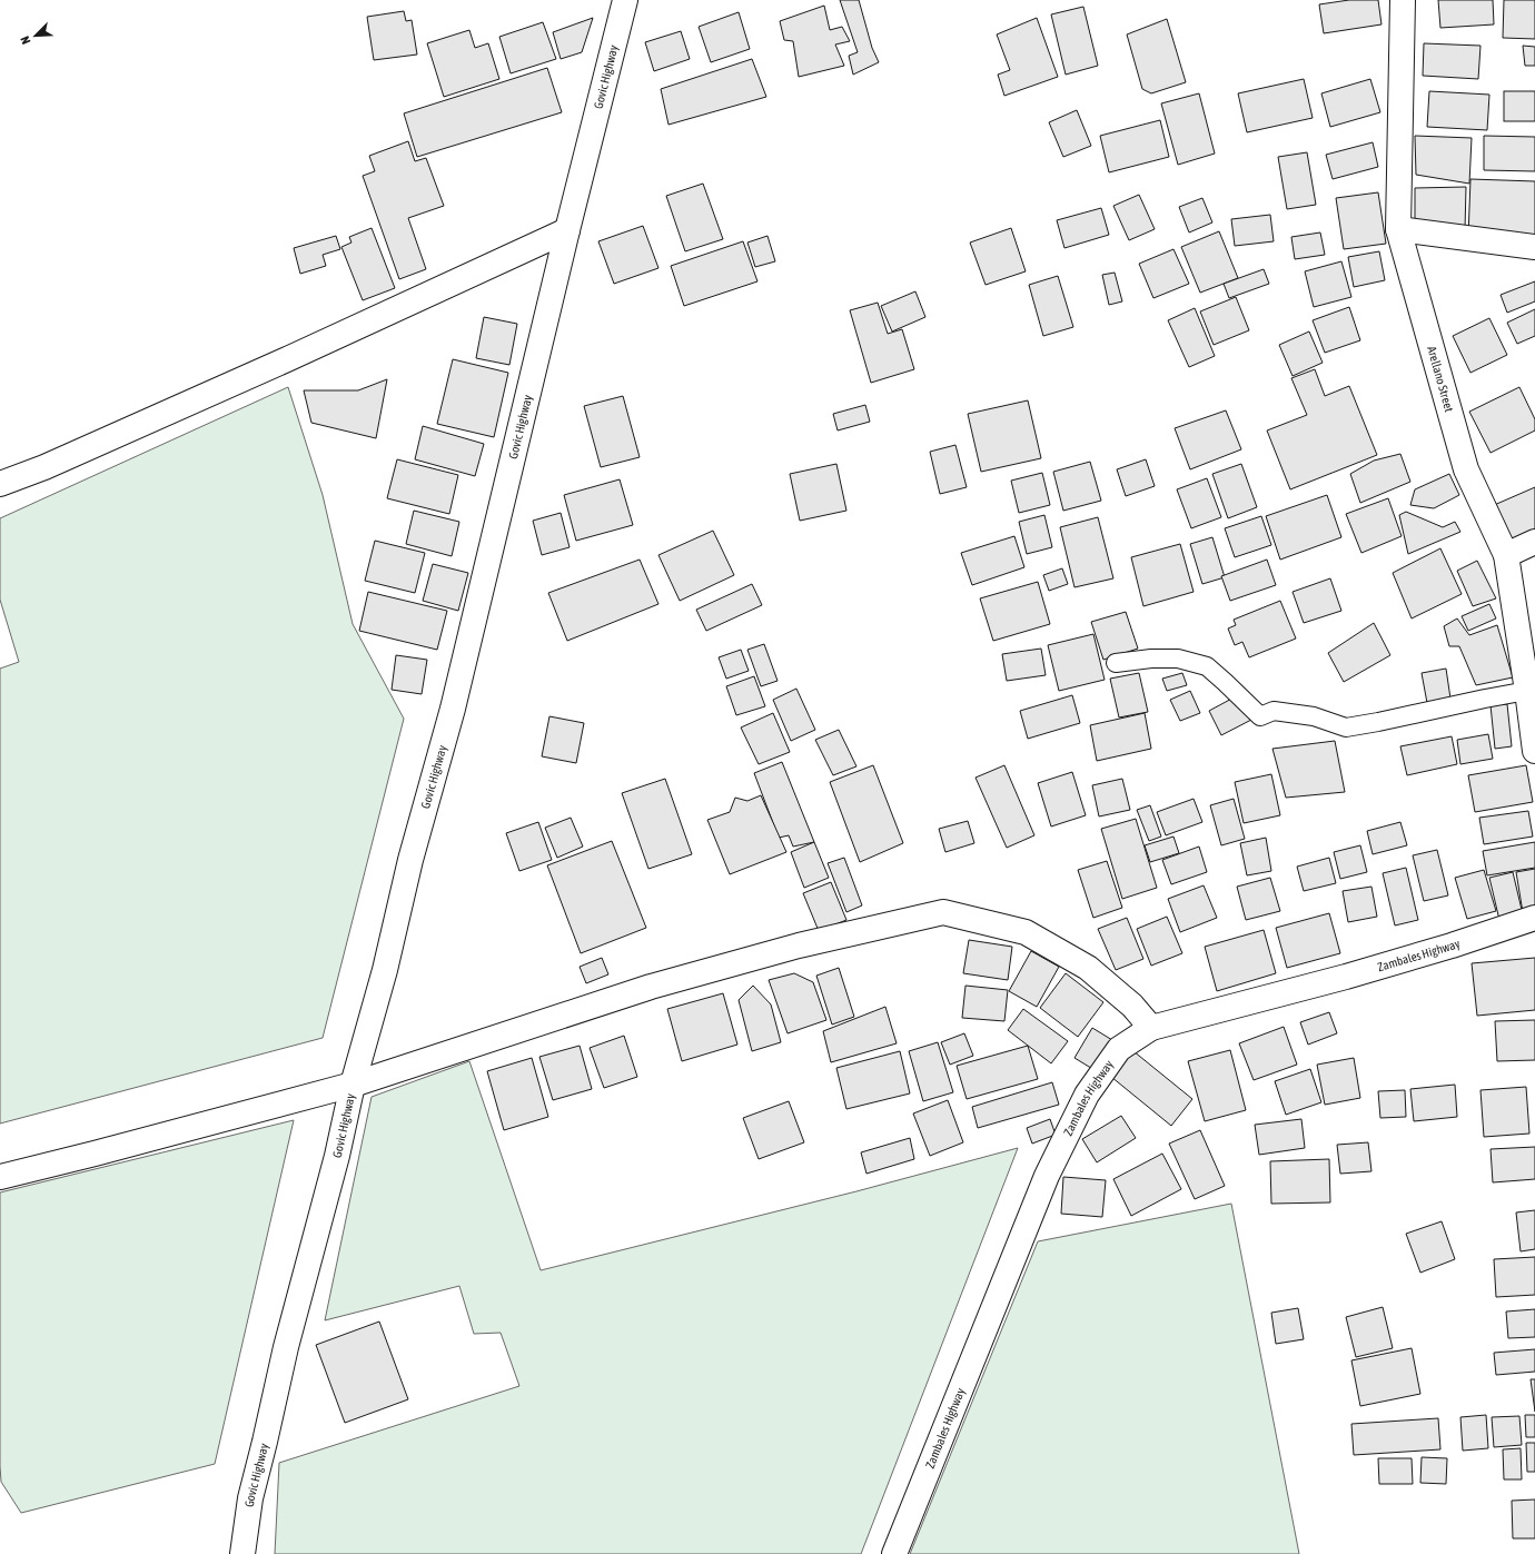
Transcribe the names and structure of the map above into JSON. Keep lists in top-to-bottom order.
{
  "streets": {
    "street": ["Govic Highway", "Arellano Street", "Zambales Highway"]
  },
  "north": "bottom left"
}
